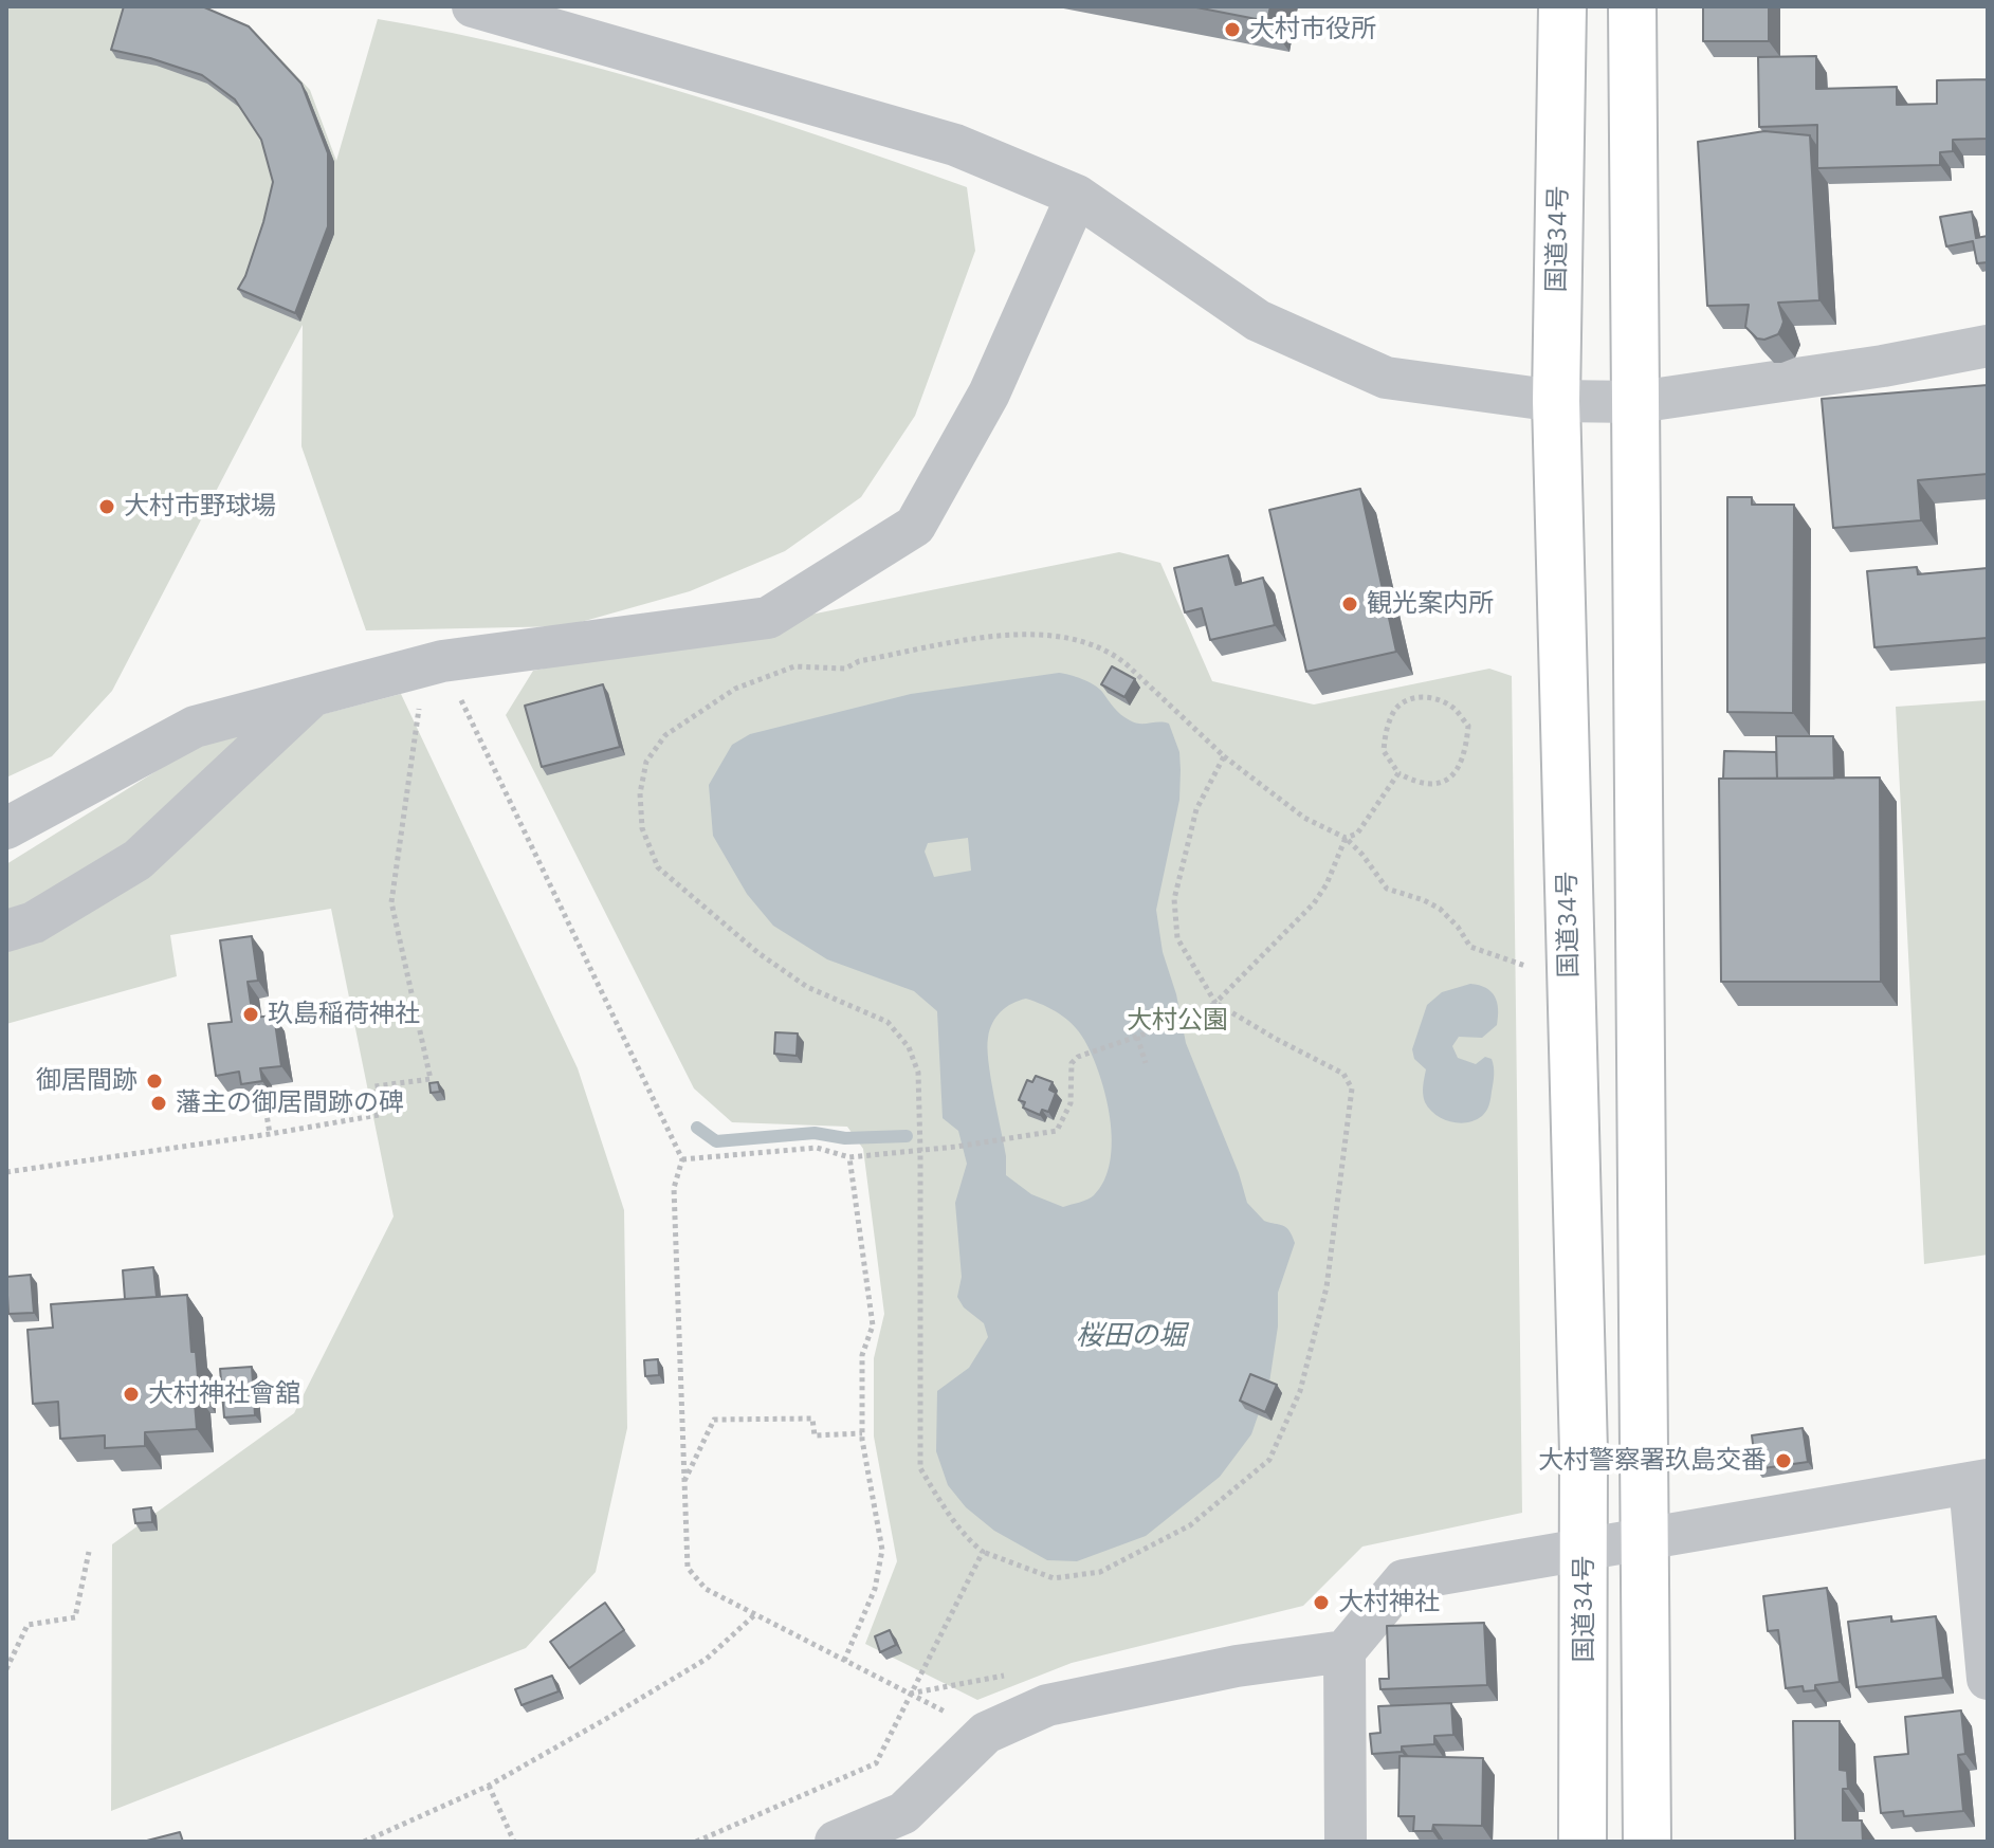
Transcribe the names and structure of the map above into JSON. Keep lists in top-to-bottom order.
{
  "streets": {
    "highway": ["国道34号"]
  },
  "water": ["桜田の堀"],
  "parks": ["大村公園"],
  "places": [
    "大村市役所",
    "大村市野球場",
    "観光案内所",
    "玖島稲荷神社",
    "御居間跡",
    "藩主の御居間跡の碑",
    "大村神社會舘",
    "大村警察署玖島交番",
    "大村神社"
  ]
}
